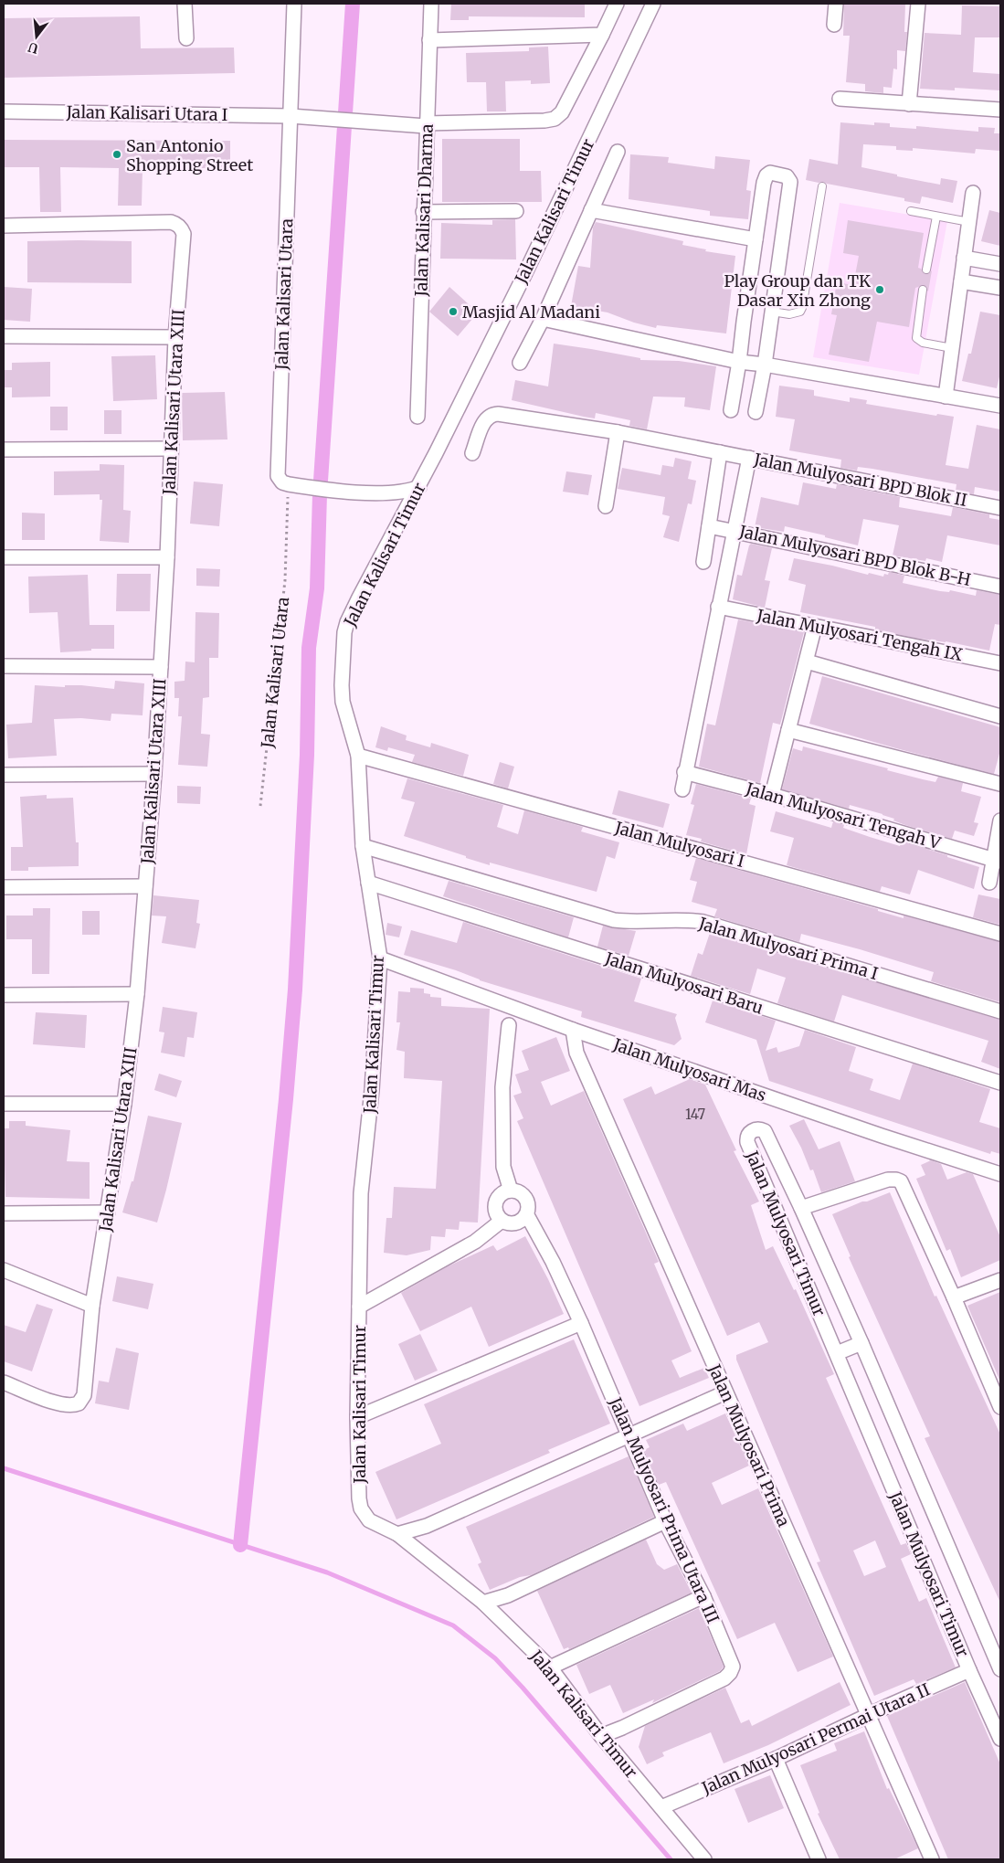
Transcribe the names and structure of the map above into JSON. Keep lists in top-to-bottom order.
{
  "streets": {
    "street": [
      "Jalan Kalisari Utara I",
      "Jalan Kalisari Dharma",
      "Jalan Kalisari Timur",
      "Jalan Kalisari Utara",
      "Jalan Kalisari Utara XIII",
      "Jalan Mulyosari BPD Blok II",
      "Jalan Mulyosari BPD Blok B-H",
      "Jalan Mulyosari Tengah IX",
      "Jalan Mulyosari Tengah V",
      "Jalan Mulyosari I",
      "Jalan Mulyosari Prima I",
      "Jalan Mulyosari Baru",
      "Jalan Mulyosari Mas",
      "Jalan Mulyosari Timur",
      "Jalan Mulyosari Prima",
      "Jalan Mulyosari Prima Utara III",
      "Jalan Mulyosari Permai Utara II"
    ]
  },
  "crossings": [
    ["Jalan Kalisari Utara I", "Jalan Kalisari Dharma"],
    ["Jalan Kalisari Utara I", "Jalan Kalisari Utara"],
    ["Jalan Kalisari Timur", "Jalan Mulyosari I"],
    ["Jalan Kalisari Timur", "Jalan Mulyosari Prima I"],
    ["Jalan Kalisari Timur", "Jalan Mulyosari Baru"],
    ["Jalan Kalisari Timur", "Jalan Mulyosari Mas"],
    ["Jalan Kalisari Timur", "Jalan Mulyosari Prima Utara III"],
    ["Jalan Kalisari Timur", "Jalan Mulyosari Permai Utara II"],
    ["Jalan Mulyosari Mas", "Jalan Mulyosari Prima"],
    ["Jalan Mulyosari Timur", "Jalan Mulyosari Permai Utara II"],
    ["Jalan Mulyosari Prima", "Jalan Mulyosari Permai Utara II"]
  ],
  "places": ["San Antonio Shopping Street", "Play Group dan TK Dasar Xin Zhong", "Masjid Al Madani"],
  "house_numbers": ["147"],
  "north": "bottom"
}
